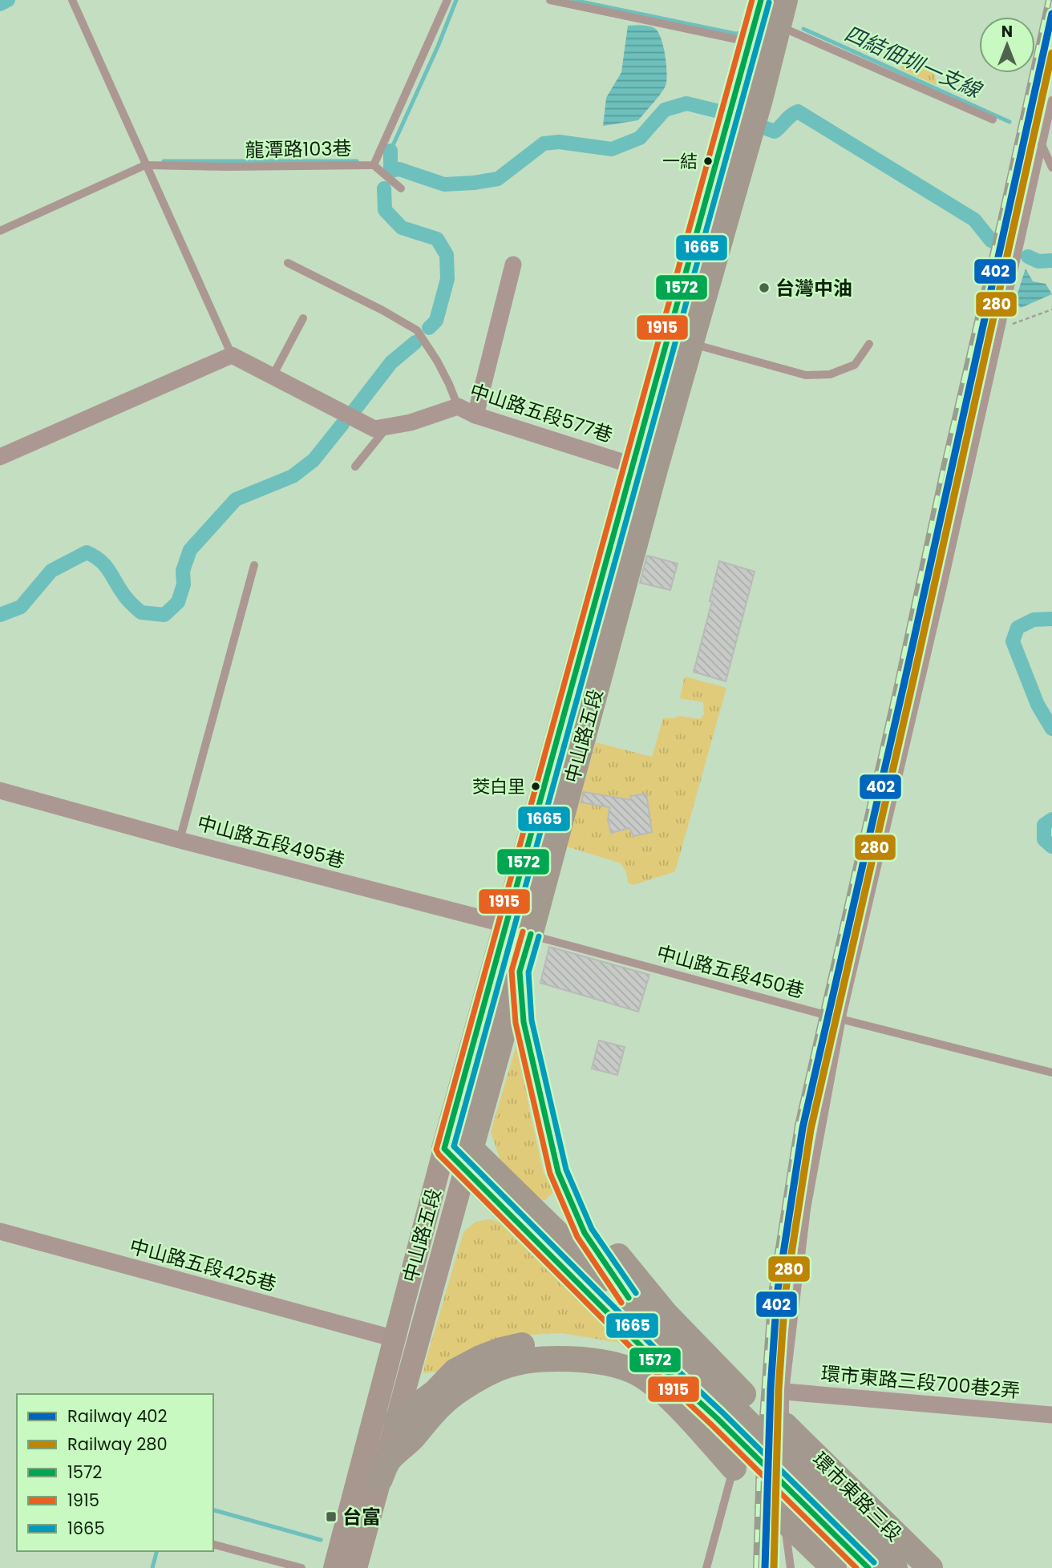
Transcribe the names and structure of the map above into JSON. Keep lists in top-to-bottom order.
{
  "streets": {
    "main road": ["中山路五段", "環市東路三段"],
    "street": [
      "中山路五段577巷",
      "中山路五段495巷",
      "中山路五段425巷",
      "環市東路三段700巷2弄"
    ],
    "lane": ["龍潭路103巷", "中山路五段450巷"]
  },
  "crossings": [
    ["中山路五段577巷", "中山路五段"],
    ["中山路五段", "中山路五段495巷"],
    ["中山路五段", "中山路五段450巷"],
    ["中山路五段", "中山路五段425巷"],
    ["中山路五段495巷", "中山路五段450巷"]
  ],
  "water": ["四結佃圳一支線"],
  "places": {
    "other": ["一結", "台灣中油", "茭白里"],
    "transit": ["台富"]
  },
  "lines": [
    "transit line 1572",
    "transit line 1915",
    "transit line 1665",
    "rail line 402",
    "rail line 280"
  ],
  "legend": [
    "Railway 402",
    "Railway 280",
    "1572",
    "1915",
    "1665"
  ],
  "north": "top"
}
